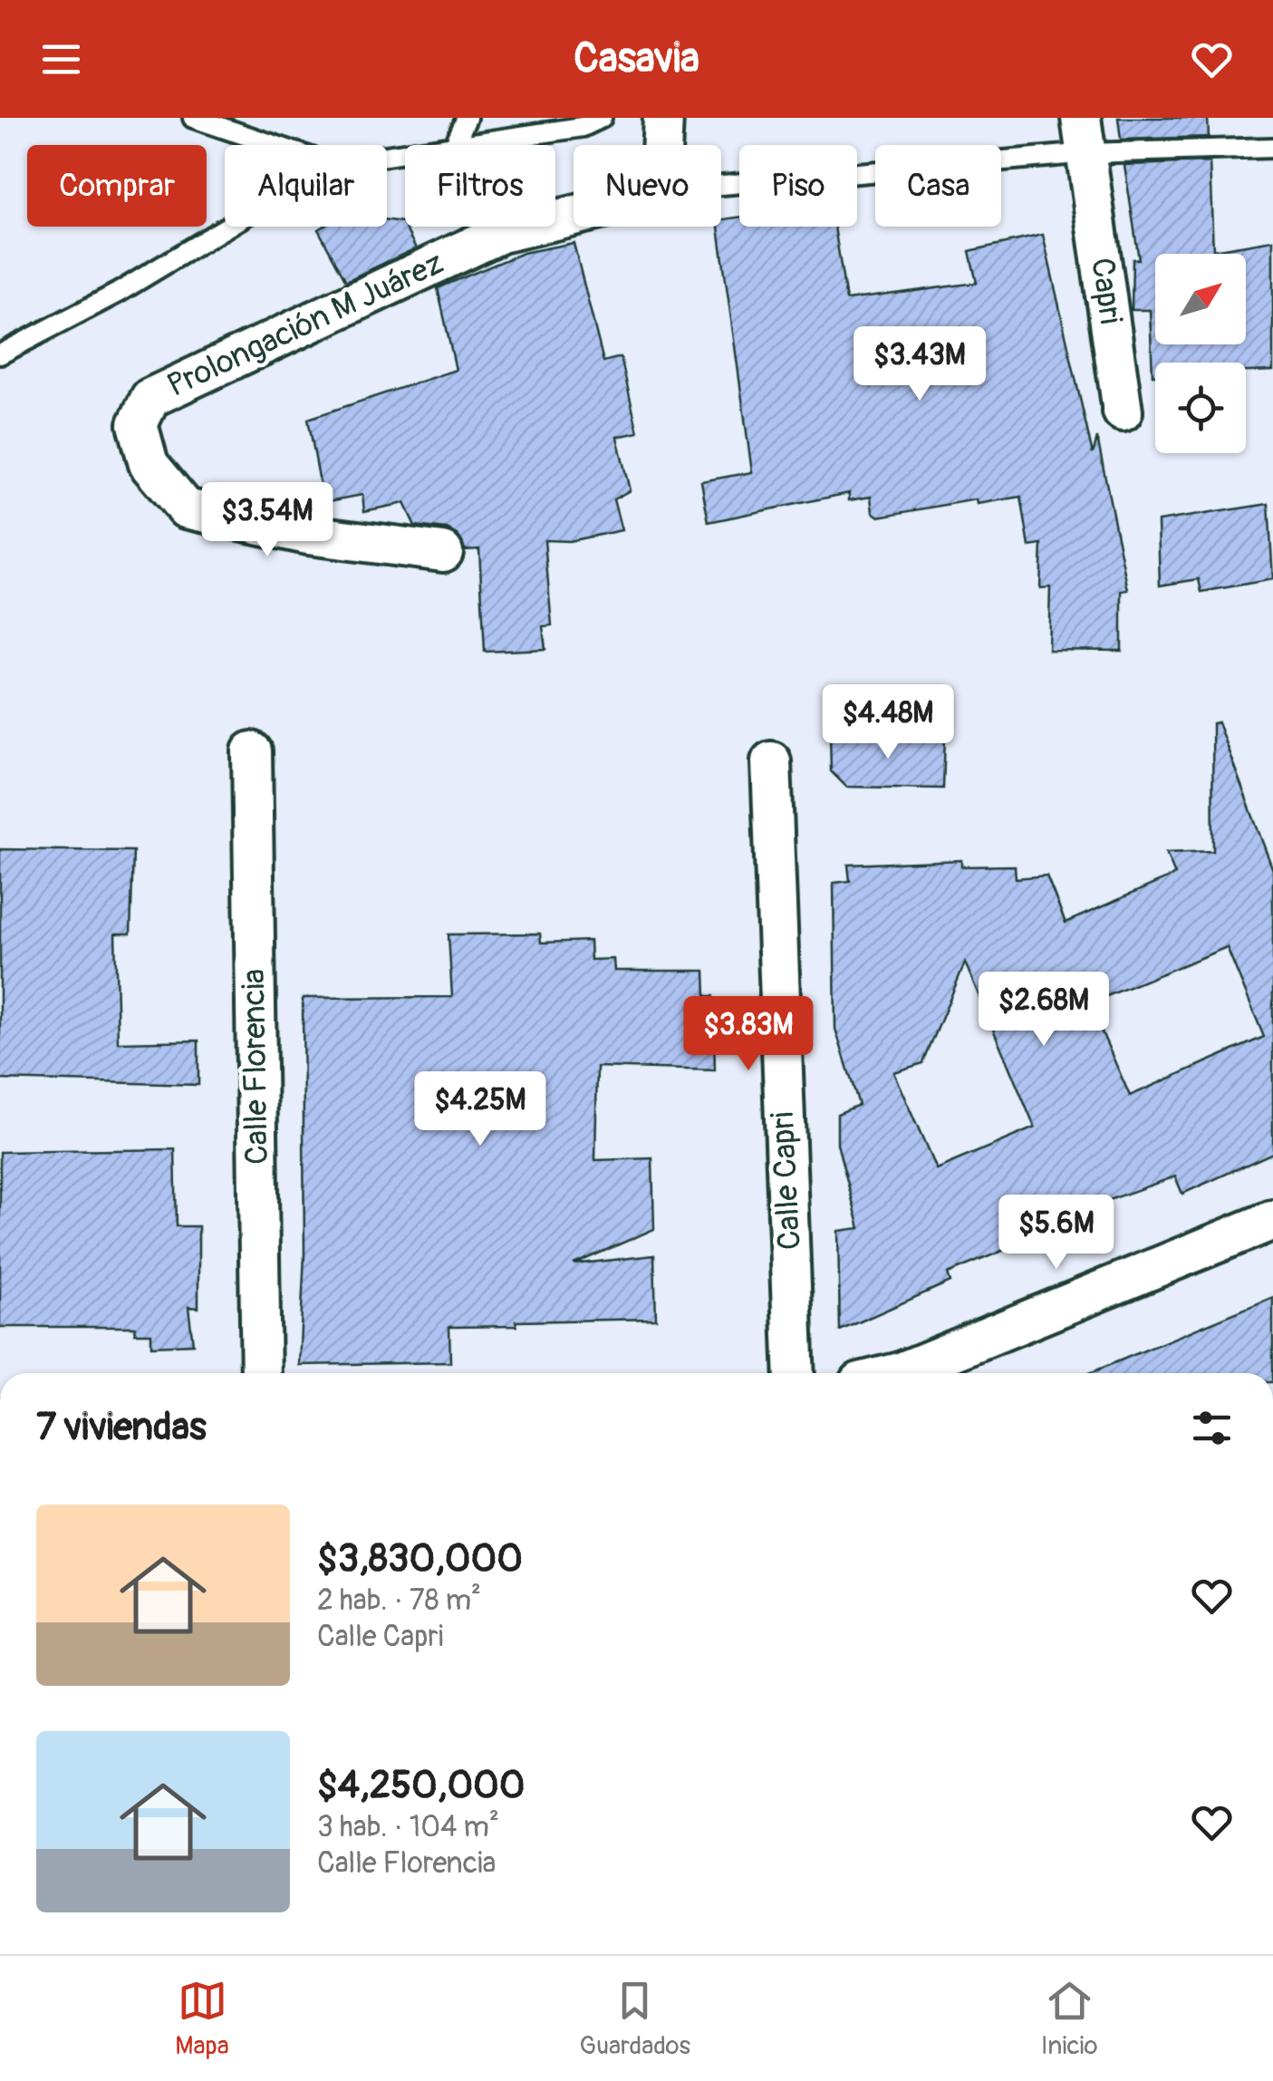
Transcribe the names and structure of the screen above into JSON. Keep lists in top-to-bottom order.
{
  "streets": {
    "street": [
      "Capri",
      "Prolongación M Juárez",
      "Calle Florencia",
      "Calle Capri"
    ]
  },
  "north": "top right",
  "page": {
    "header": "Casavia",
    "chip": [
      "Comprar",
      "Alquilar",
      "Filtros",
      "Nuevo",
      "Piso",
      "Casa"
    ],
    "price": [
      "$3.43M",
      "$3.54M",
      "$4.48M",
      "$2.68M",
      "$3.83M",
      "$4.25M",
      "$5.6M"
    ],
    "heading": "7 viviendas",
    "list": [
      {
        "name": "$3,830,000",
        "note": "2 hab. · 78 m² · Calle Capri"
      },
      {
        "name": "$4,250,000",
        "note": "3 hab. · 104 m² · Calle Florencia"
      }
    ],
    "tabs": ["Mapa", "Guardados", "Inicio"]
  }
}
